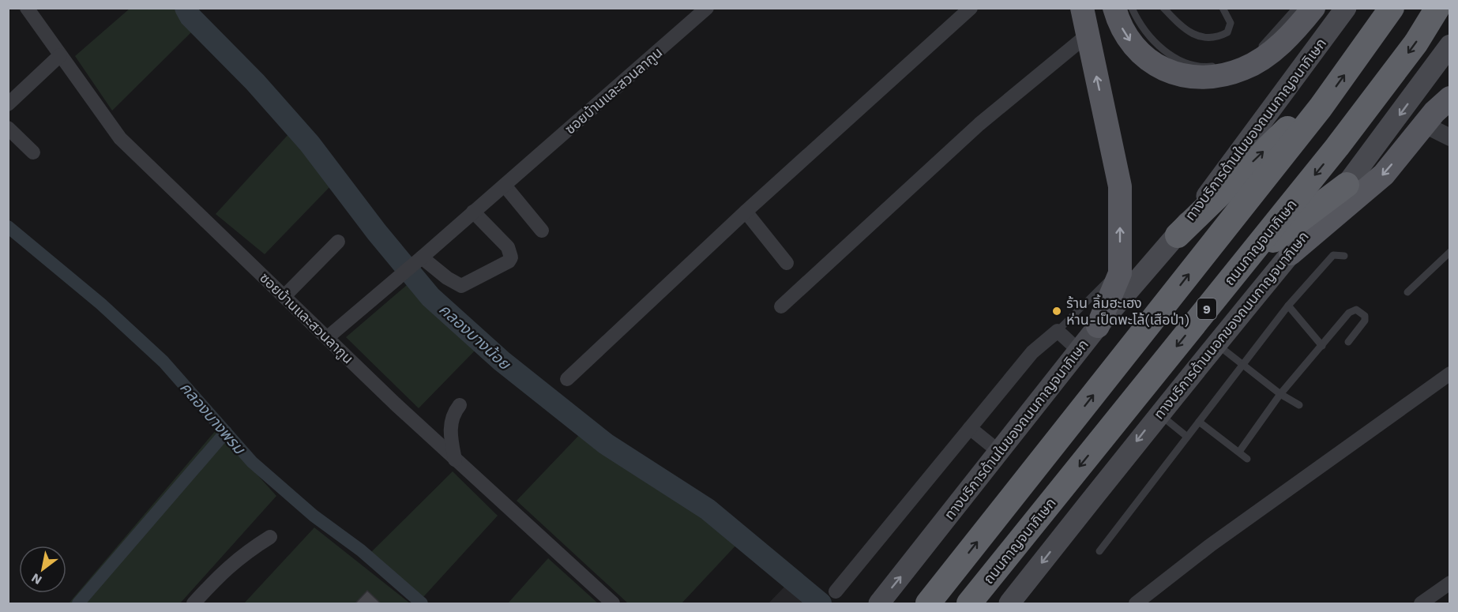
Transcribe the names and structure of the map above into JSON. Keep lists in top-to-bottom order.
{
  "streets": {
    "highway": ["ถนนกาญจนาภิเษก", "9"],
    "main road": ["ทางบริการด้านในของถนนกาญจนาภิเษก", "ทางบริการด้านนอกของถนนกาญจนาภิเษก"],
    "street": ["ซอยบ้านและสวนลากูน"]
  },
  "water": ["คลองบางน้อย", "คลองบางพรม"],
  "places": ["ร้าน ลิ้มฮะเฮง ห่าน-เป็ดพะโล้(เสือป่า)"],
  "north": "bottom left"
}
